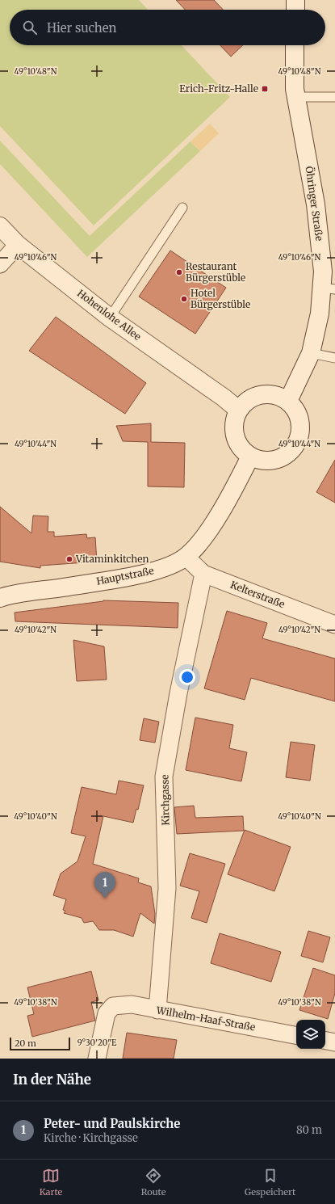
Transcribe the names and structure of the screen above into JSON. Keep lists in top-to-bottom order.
{
  "streets": {
    "main road": ["Öhringer Straße", "Hohenlohe Allee", "Hauptstraße"],
    "street": ["Kelterstraße", "Kirchgasse", "Wilhelm-Haaf-Straße"]
  },
  "crossings": [
    ["Öhringer Straße", "Hohenlohe Allee"],
    ["Öhringer Straße", "Hauptstraße"],
    ["Hohenlohe Allee", "Hauptstraße"],
    ["Hauptstraße", "Kelterstraße"],
    ["Kelterstraße", "Kirchgasse"],
    ["Kirchgasse", "Wilhelm-Haaf-Straße"]
  ],
  "places": {
    "transit": ["Erich-Fritz-Halle"],
    "other": ["Restaurant Bürgerstüble", "Hotel Bürgerstüble", "Vitaminkitchen"]
  },
  "scale_bar": "20 m",
  "page": {
    "search": "Hier suchen",
    "pins": "1",
    "scale": "20 m",
    "heading": "In der Nähe",
    "list": [
      {
        "mark": "1",
        "name": "Peter- und Paulskirche",
        "note": "Kirche · Kirchgasse",
        "value": "80 m"
      }
    ],
    "nav": ["Karte", "Route", "Gespeichert"]
  },
  "coordinates": [
    "49°10'48\"N",
    "49°10'46\"N",
    "49°10'44\"N",
    "49°10'42\"N",
    "49°10'40\"N",
    "49°10'38\"N",
    "9°30'20\"E"
  ]
}
